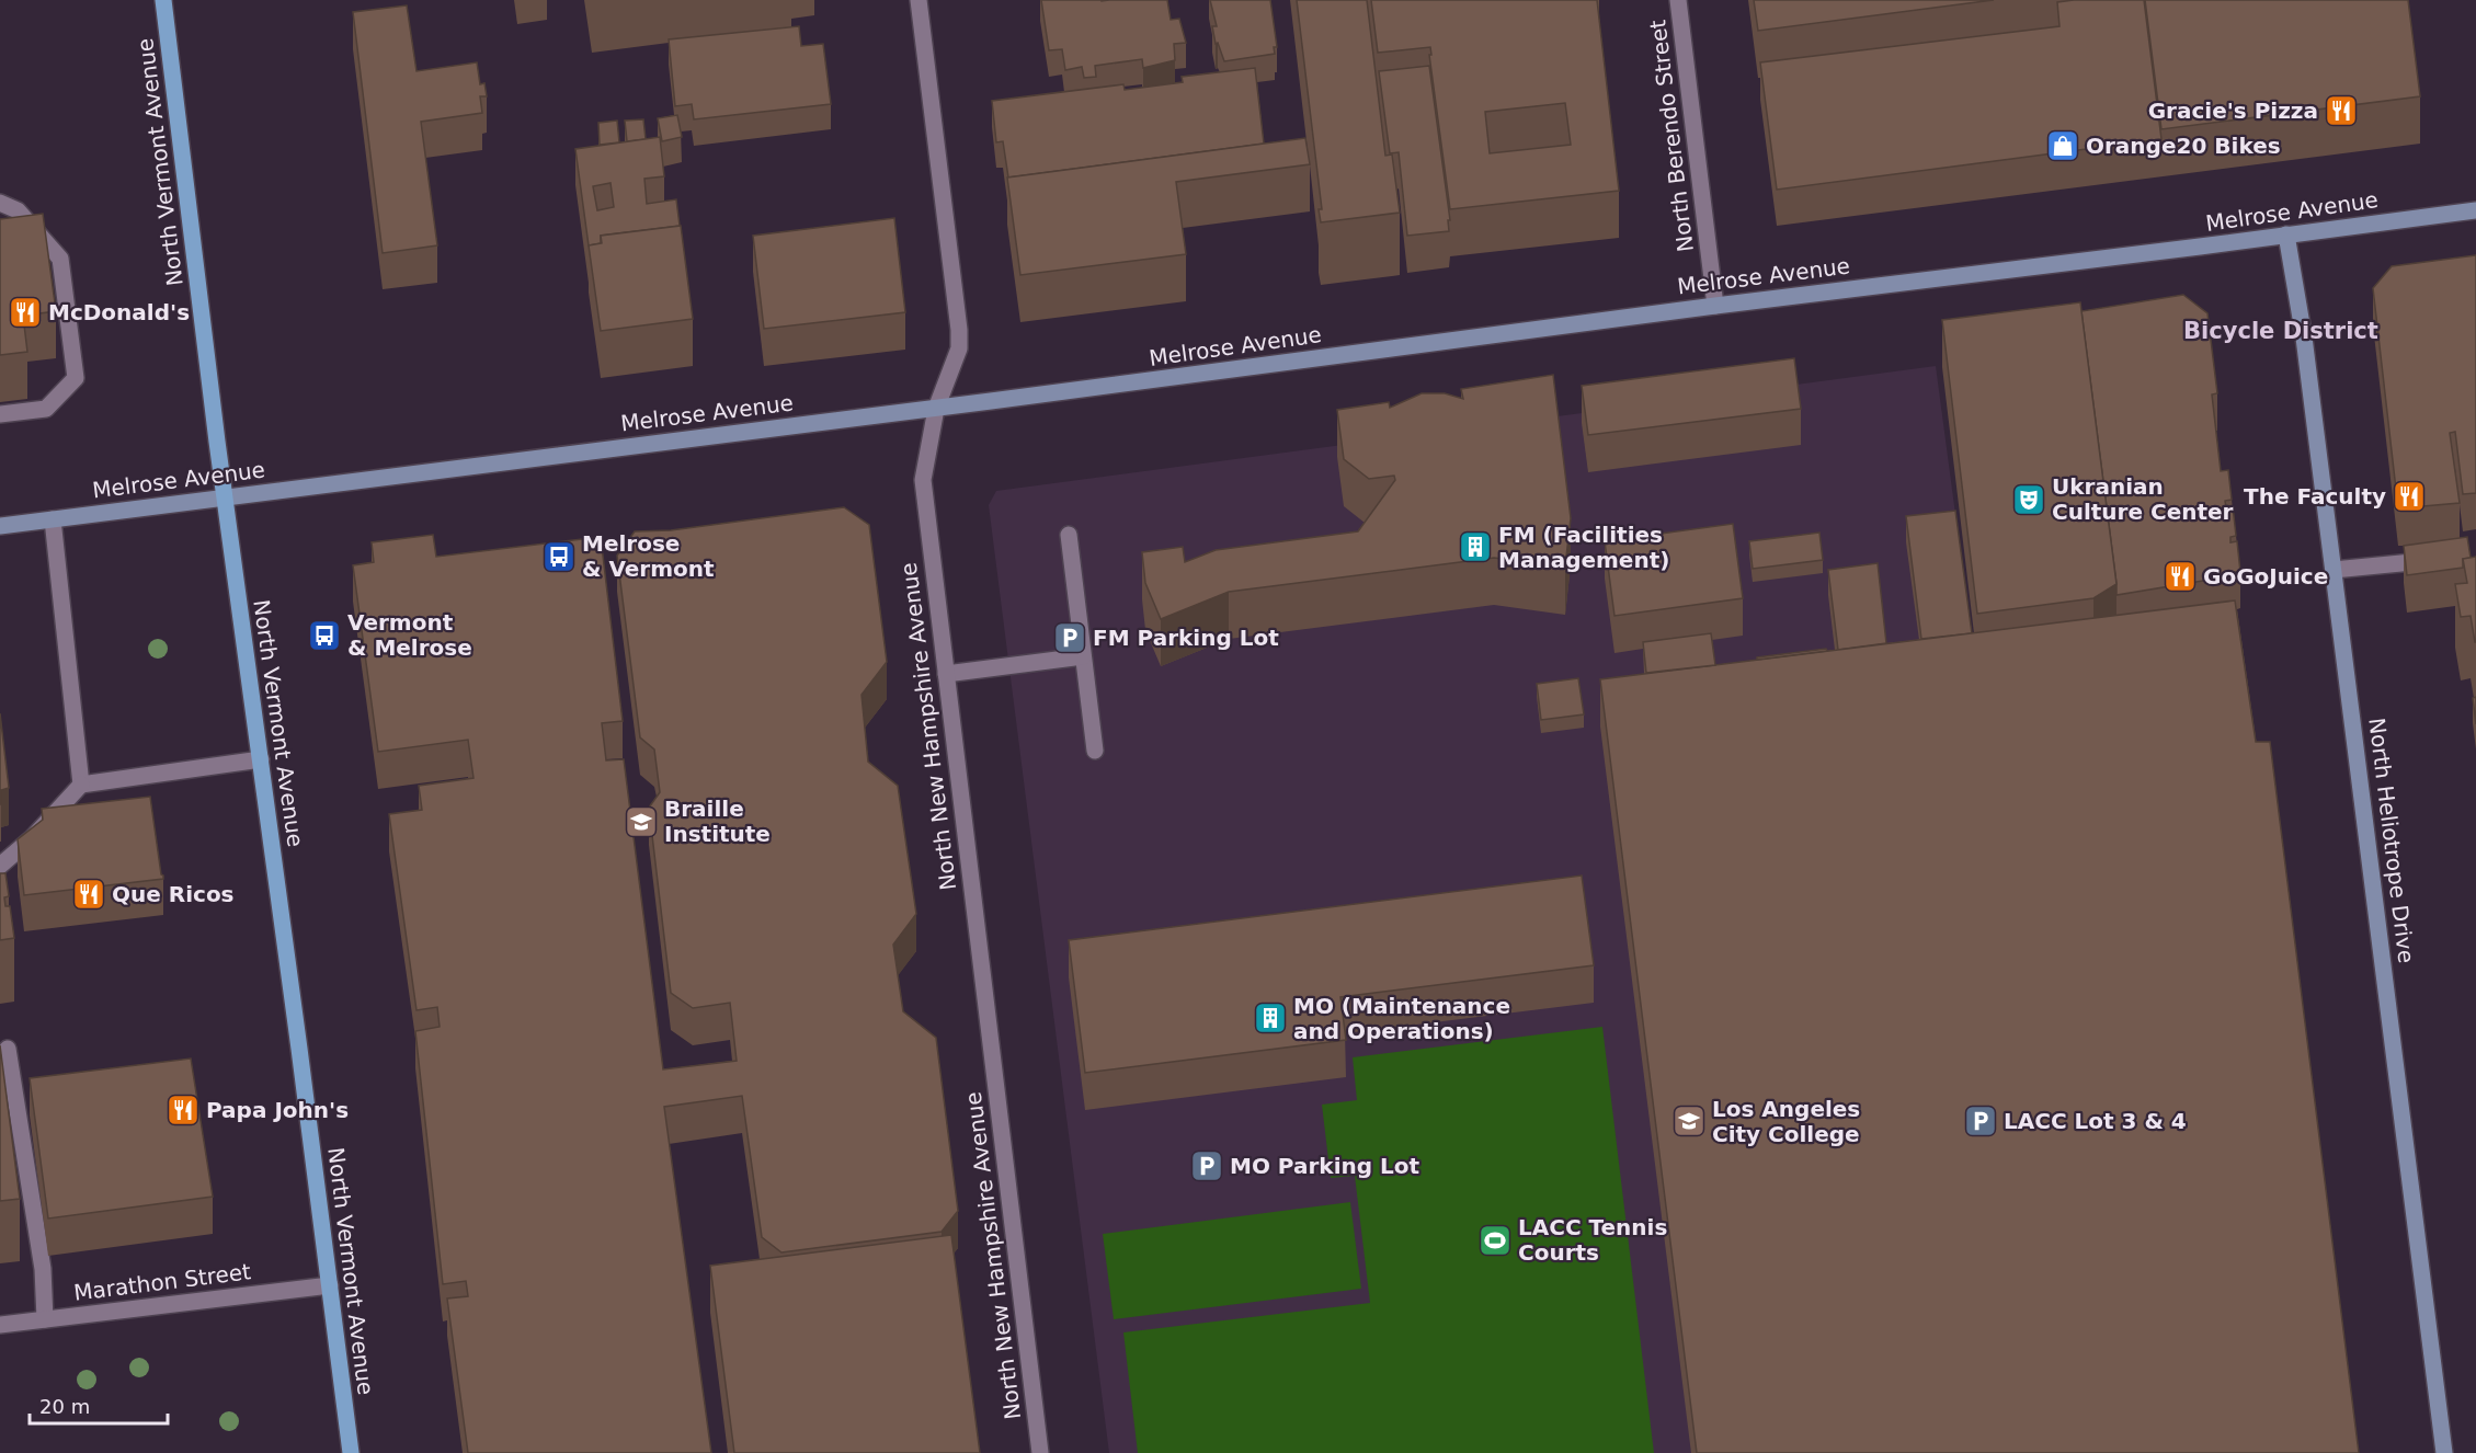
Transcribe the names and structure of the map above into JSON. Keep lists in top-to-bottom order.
{
  "streets": {
    "main road": ["North Vermont Avenue", "Melrose Avenue", "North Heliotrope Drive"],
    "street": ["North Berendo Street", "North New Hampshire Avenue", "Marathon Street"]
  },
  "crossings": [
    ["North Berendo Street", "Melrose Avenue"],
    ["North Vermont Avenue", "Melrose Avenue"],
    ["North Vermont Avenue", "Marathon Street"],
    ["Melrose Avenue", "North New Hampshire Avenue"],
    ["Melrose Avenue", "North Heliotrope Drive"]
  ],
  "districts": ["Bicycle District"],
  "places": {
    "restaurant": [
      "Gracie's Pizza",
      "McDonald's",
      "The Faculty",
      "GoGoJuice",
      "Que Ricos",
      "Papa John's"
    ],
    "shop": ["Orange20 Bikes"],
    "theatre": ["Ukranian Culture Center"],
    "building": ["FM (Facilities Management)", "MO (Maintenance and Operations)"],
    "bus stop": ["Melrose & Vermont", "Vermont & Melrose"],
    "parking": ["FM Parking Lot", "LACC Lot 3 & 4", "MO Parking Lot"],
    "school or university": ["Braille Institute", "Los Angeles City College"],
    "sports": ["LACC Tennis Courts"]
  },
  "scale_bar": "20 m"
}
